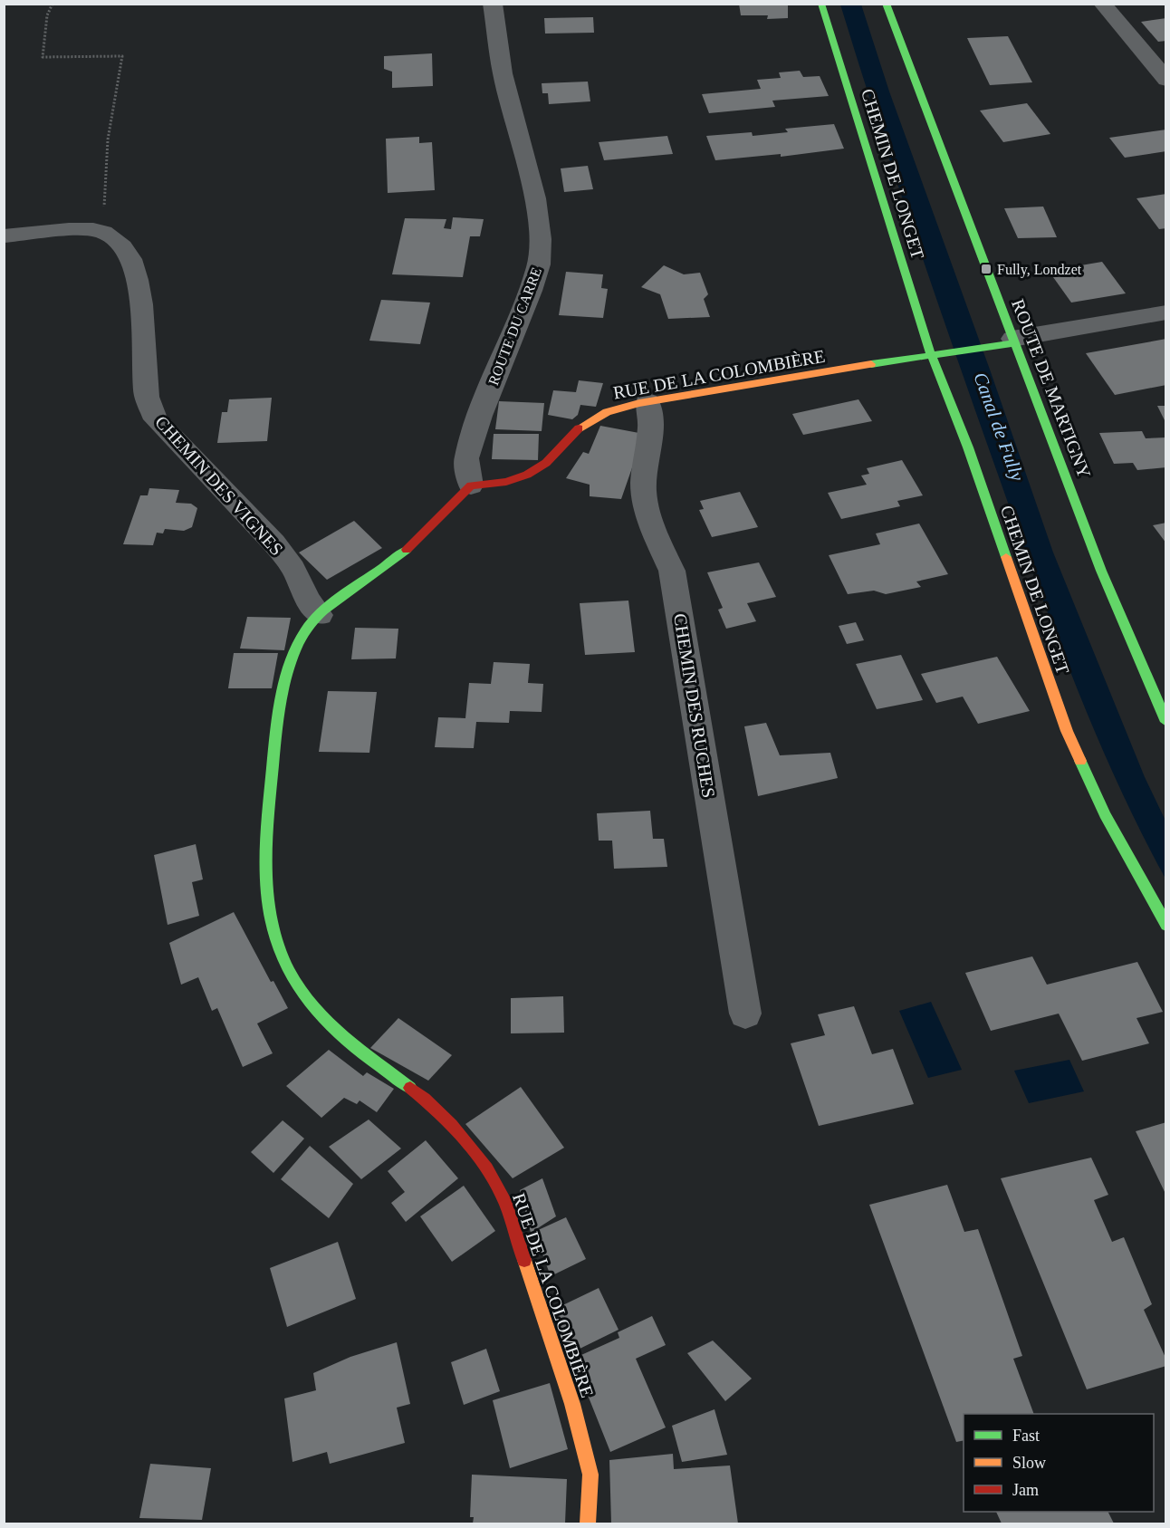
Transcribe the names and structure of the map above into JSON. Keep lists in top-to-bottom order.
{
  "streets": {
    "street": [
      "CHEMIN DE LONGET",
      "ROUTE DU CARRE",
      "RUE DE LA COLOMBIÈRE",
      "ROUTE DE MARTIGNY",
      "CHEMIN DES VIGNES",
      "CHEMIN DES RUCHES"
    ]
  },
  "crossings": [
    ["CHEMIN DE LONGET", "RUE DE LA COLOMBIÈRE"],
    ["ROUTE DU CARRE", "RUE DE LA COLOMBIÈRE"],
    ["RUE DE LA COLOMBIÈRE", "ROUTE DE MARTIGNY"],
    ["RUE DE LA COLOMBIÈRE", "CHEMIN DES VIGNES"],
    ["RUE DE LA COLOMBIÈRE", "CHEMIN DES RUCHES"]
  ],
  "water": ["Canal de Fully"],
  "places": {
    "transit": ["Fully, Londzet"]
  },
  "legend": ["Fast", "Slow", "Jam"]
}
